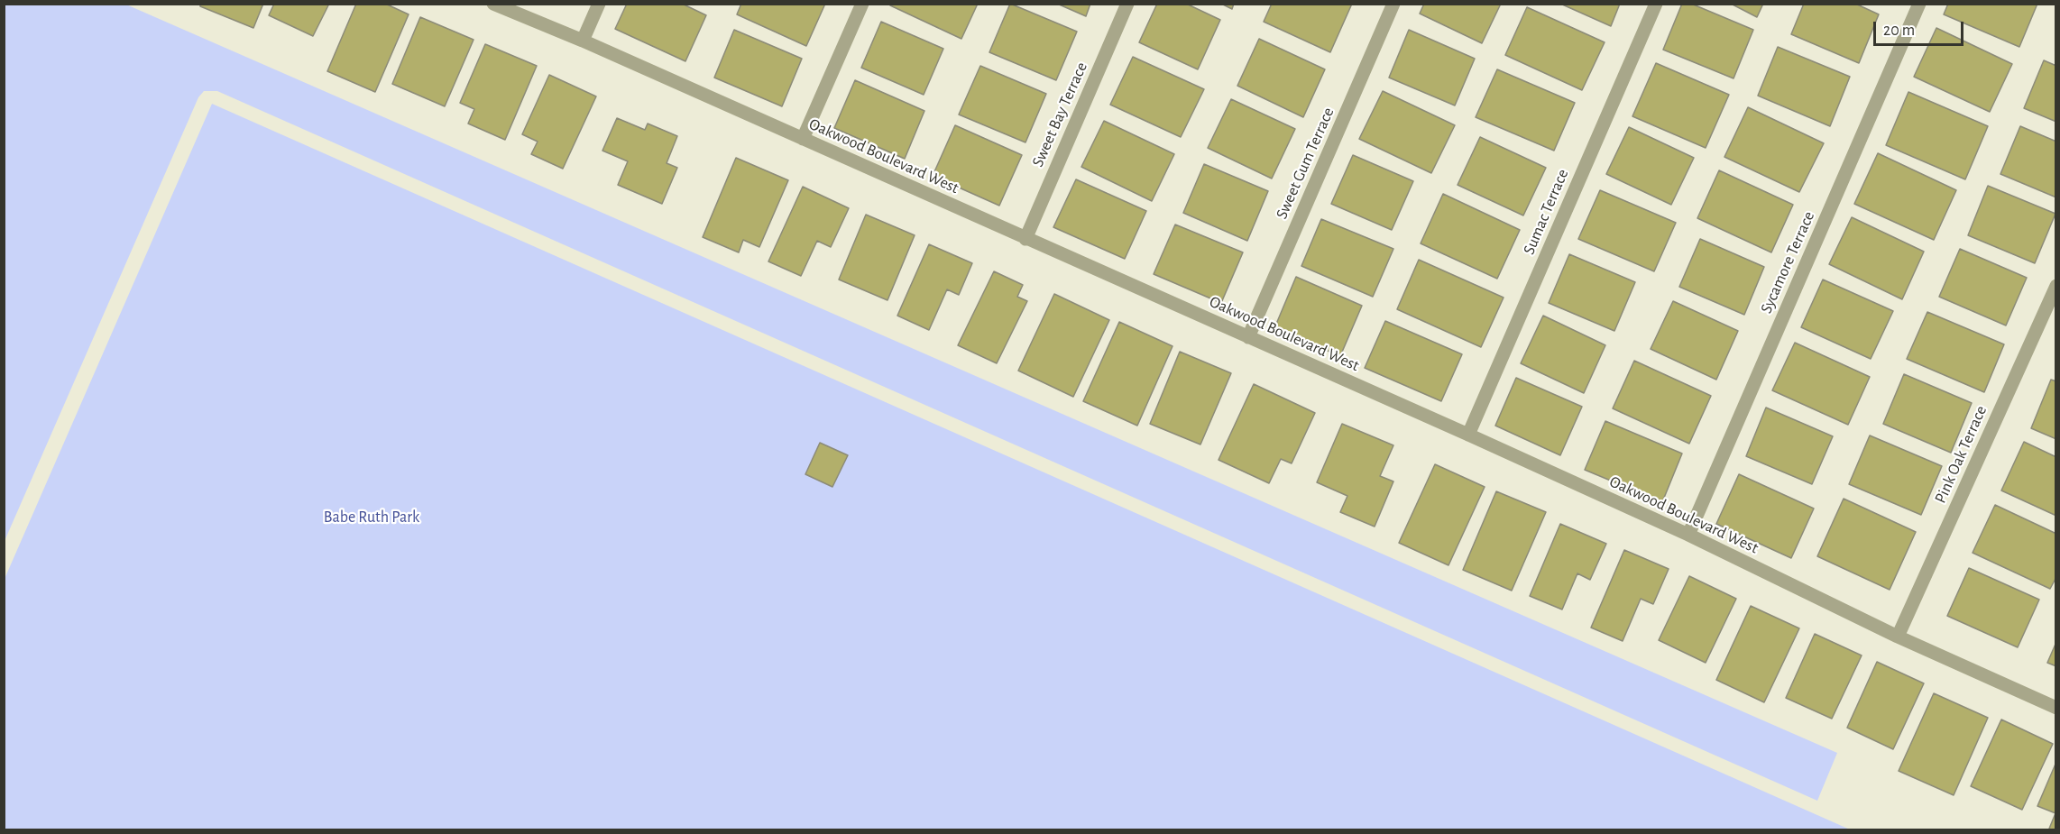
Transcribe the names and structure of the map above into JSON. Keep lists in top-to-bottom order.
{
  "streets": {
    "street": [
      "Sweet Bay Terrace",
      "Oakwood Boulevard West",
      "Sweet Gum Terrace",
      "Sumac Terrace",
      "Sycamore Terrace",
      "Pink Oak Terrace"
    ]
  },
  "crossings": [
    ["Sweet Bay Terrace", "Oakwood Boulevard West"],
    ["Oakwood Boulevard West", "Sweet Gum Terrace"],
    ["Oakwood Boulevard West", "Sumac Terrace"],
    ["Oakwood Boulevard West", "Sycamore Terrace"],
    ["Oakwood Boulevard West", "Pink Oak Terrace"]
  ],
  "parks": ["Babe Ruth Park"],
  "scale_bar": "20 m"
}
